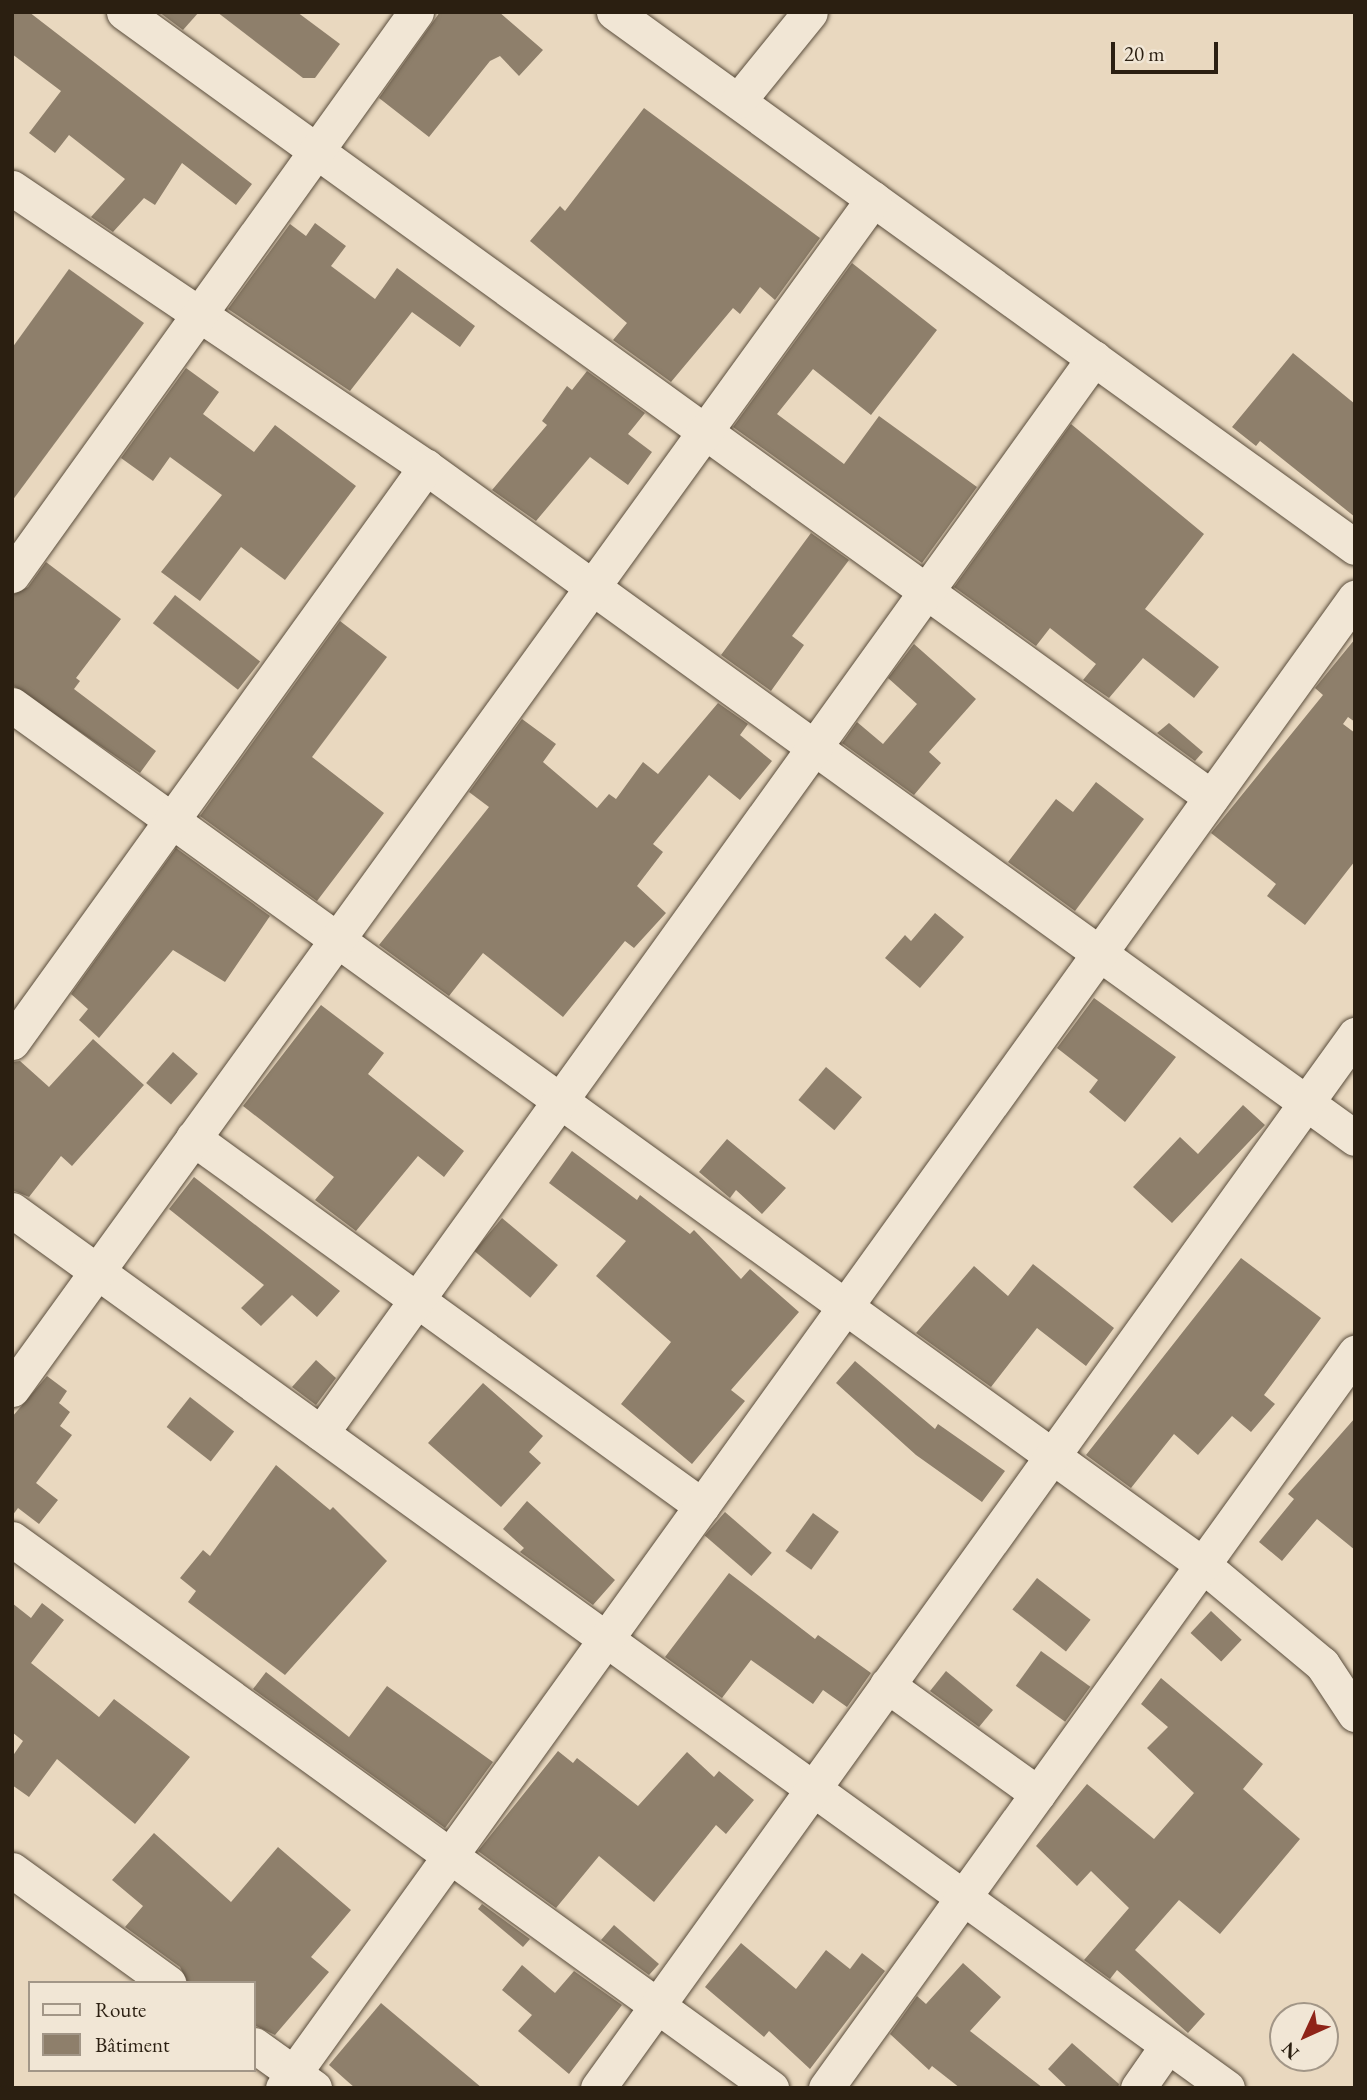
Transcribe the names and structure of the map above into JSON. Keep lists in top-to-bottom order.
{
  "legend": ["Route", "Bâtiment"],
  "scale_bar": "20 m",
  "north": "bottom left"
}
